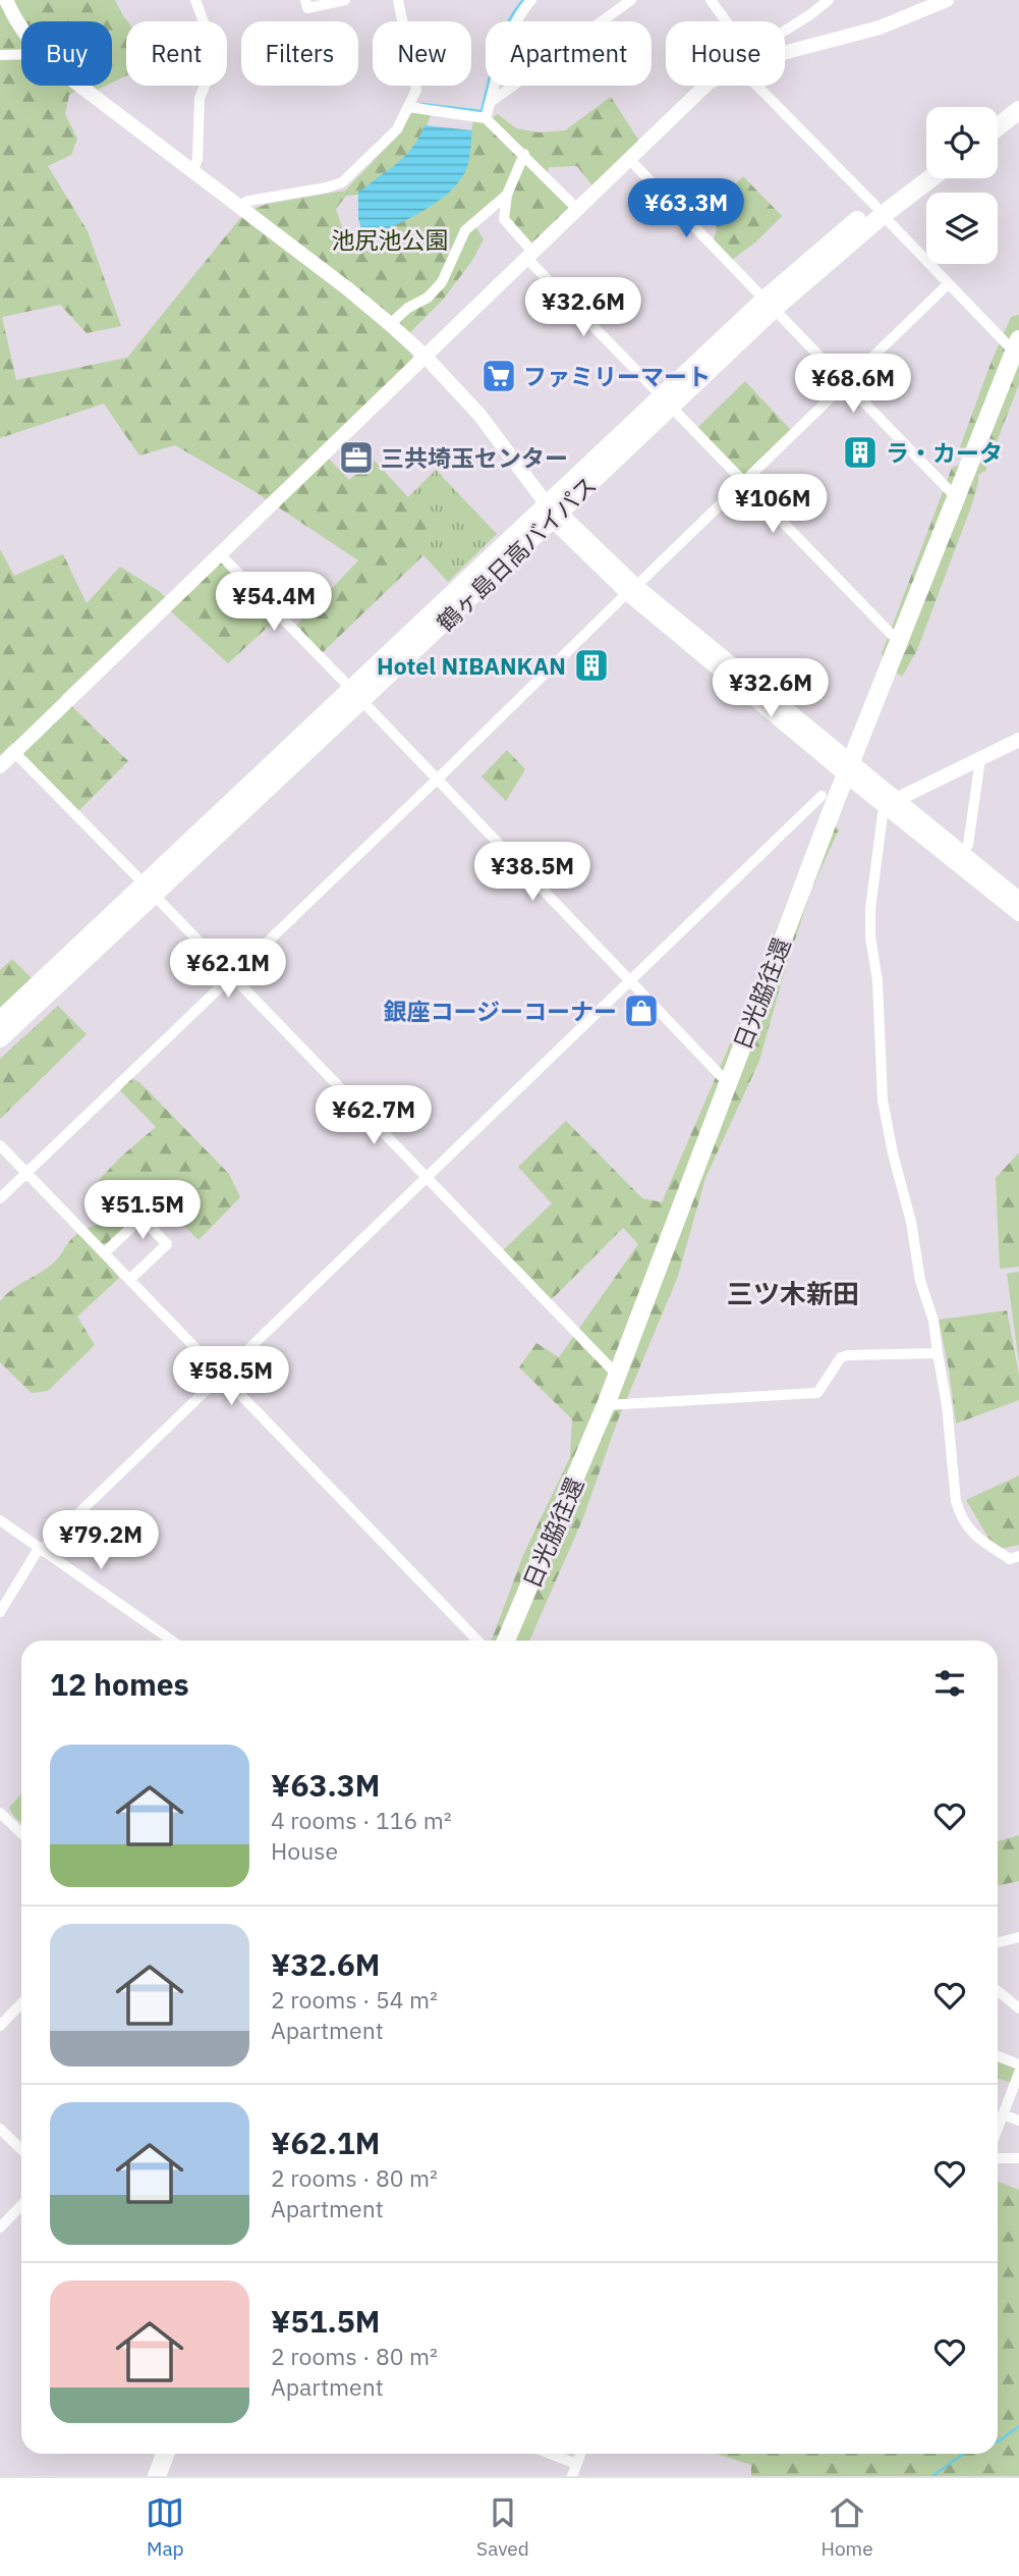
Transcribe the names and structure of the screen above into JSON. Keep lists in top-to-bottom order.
{
  "streets": {
    "highway": ["鶴ヶ島日高バイパス", "日光脇往還"]
  },
  "districts": ["三ツ木新田"],
  "parks": ["池尻池公園"],
  "places": {
    "supermarket": ["ファミリーマート"],
    "building": ["ラ・カータ", "Hotel NIBANKAN"],
    "office": ["三共埼玉センター"],
    "shop": ["銀座コージーコーナー"]
  },
  "page": {
    "chip": [
      "Buy",
      "Rent",
      "Filters",
      "New",
      "Apartment",
      "House"
    ],
    "price": [
      "¥63.3M",
      "¥32.6M",
      "¥68.6M",
      "¥106M",
      "¥54.4M",
      "¥32.6M",
      "¥38.5M",
      "¥62.1M",
      "¥62.7M",
      "¥51.5M",
      "¥58.5M",
      "¥79.2M"
    ],
    "heading": "12 homes",
    "list": [
      {
        "name": "¥63.3M",
        "note": "4 rooms · 116 m² · House"
      },
      {
        "name": "¥32.6M",
        "note": "2 rooms · 54 m² · Apartment"
      },
      {
        "name": "¥62.1M",
        "note": "2 rooms · 80 m² · Apartment"
      },
      {
        "name": "¥51.5M",
        "note": "2 rooms · 80 m² · Apartment"
      }
    ],
    "tabs": ["Map", "Saved", "Home"]
  }
}
